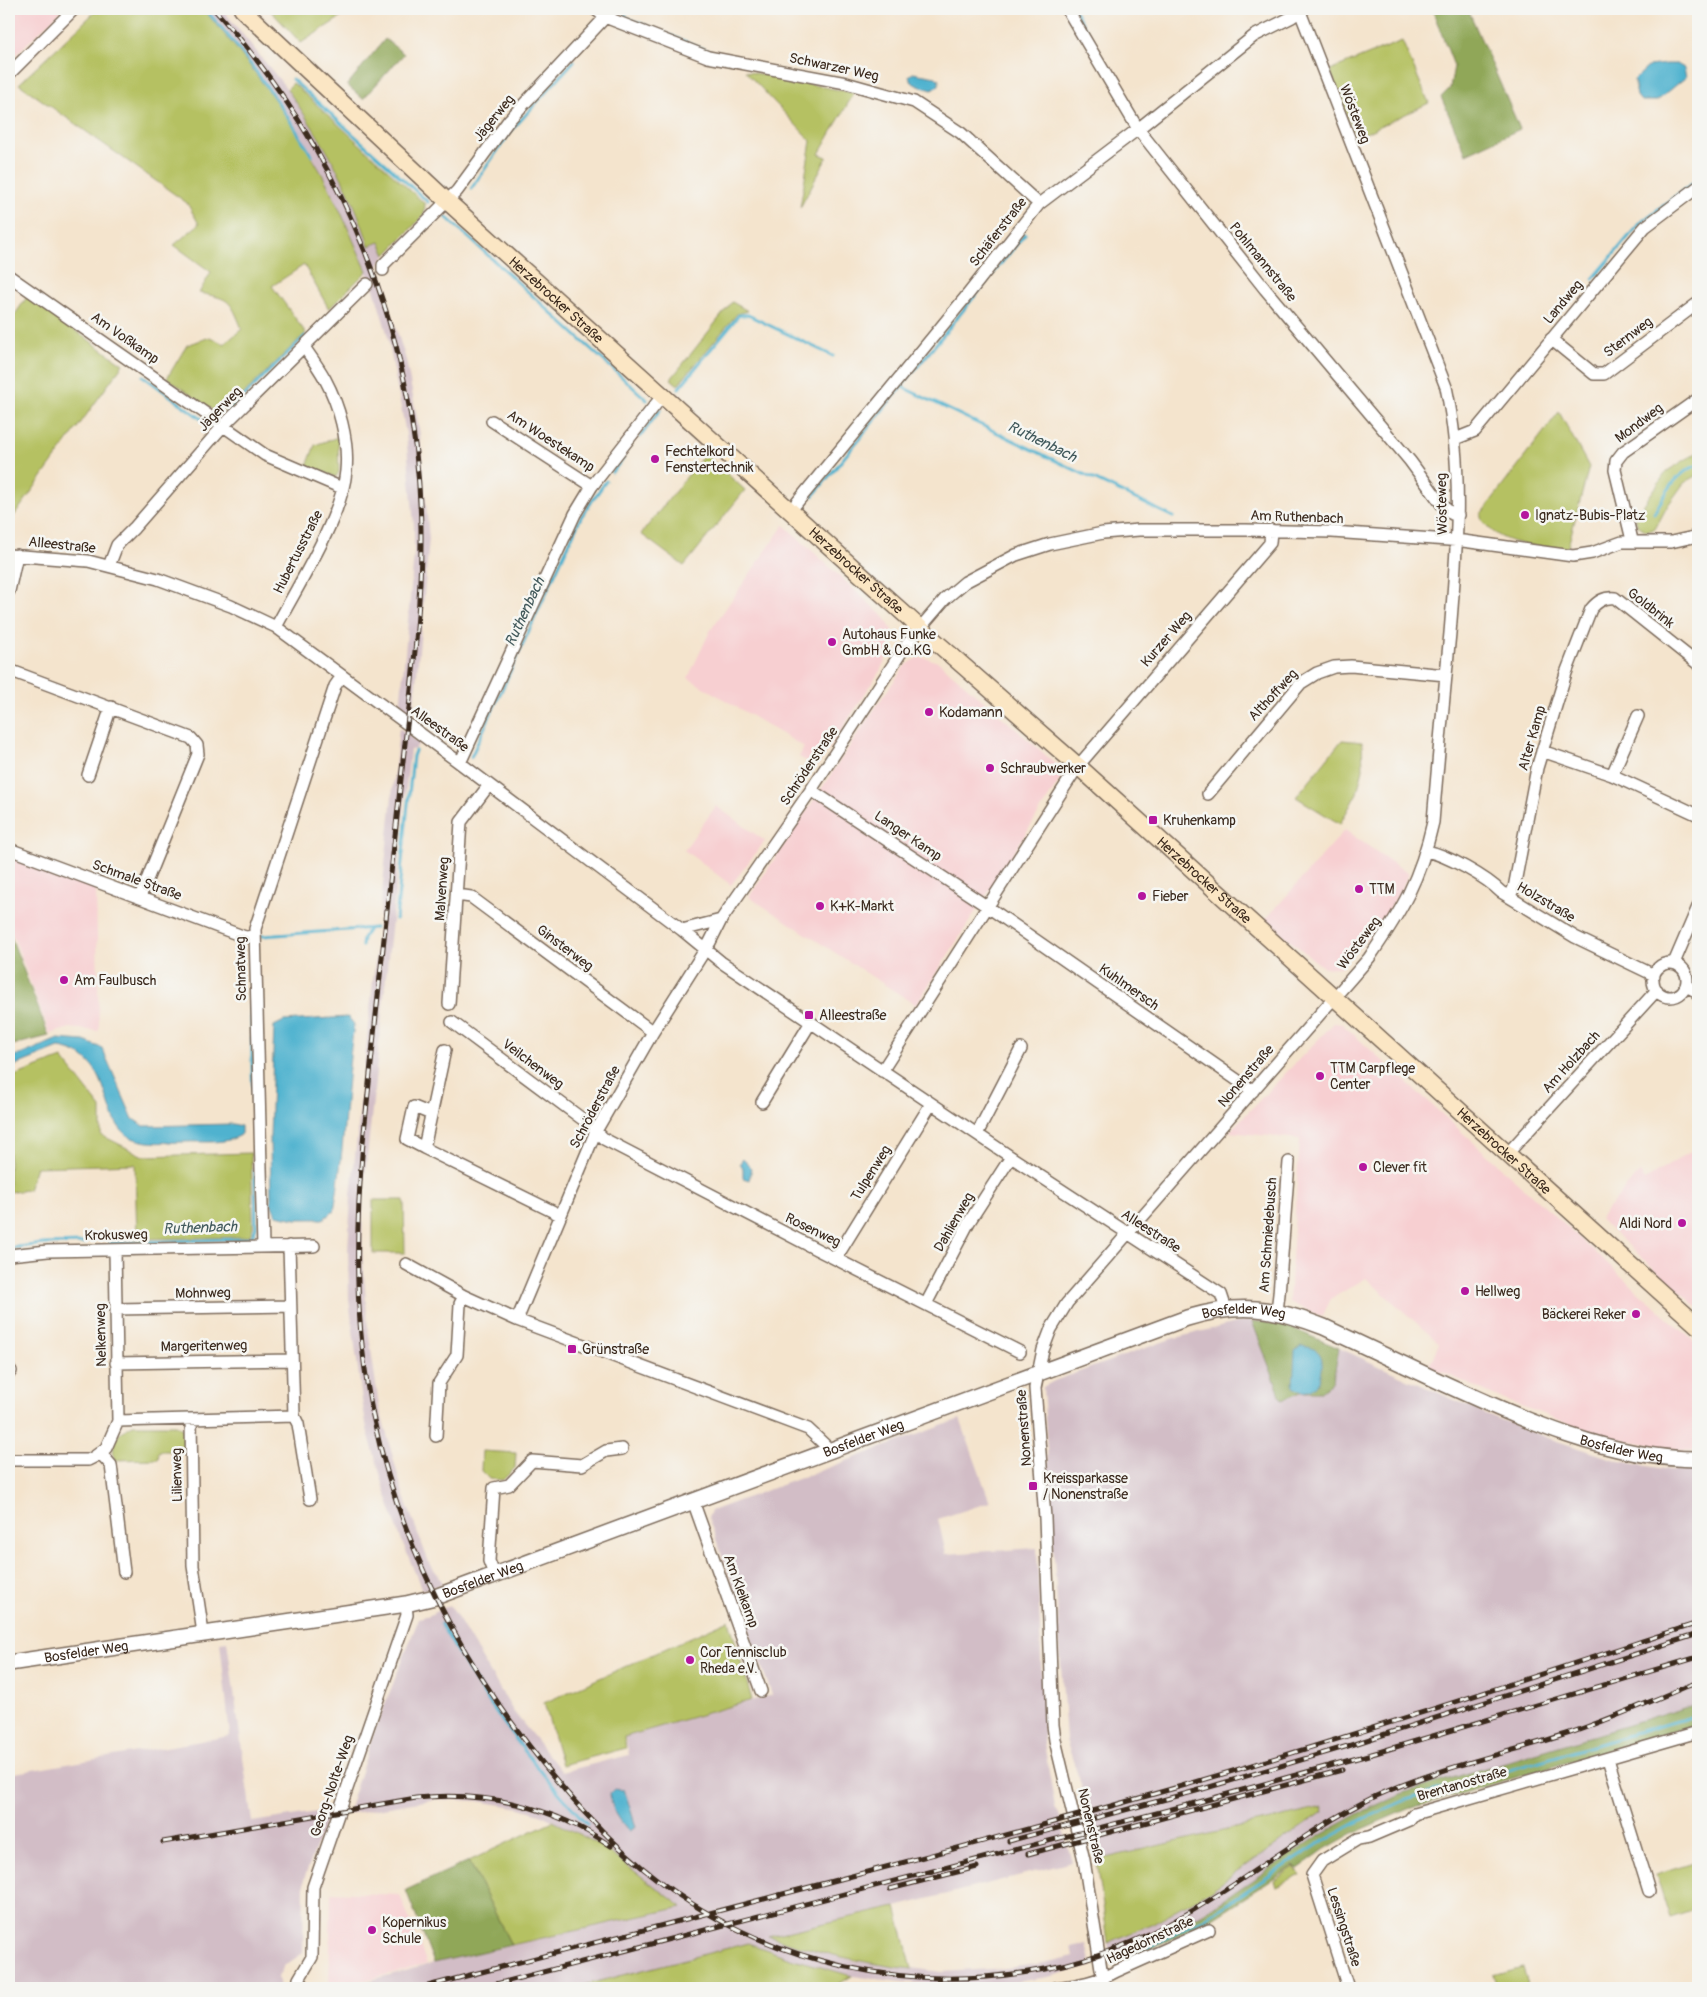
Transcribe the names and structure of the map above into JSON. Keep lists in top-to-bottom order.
{
  "streets": {
    "main road": ["Herzebrocker Straße"],
    "street": [
      "Schwarzer Weg",
      "Wösteweg",
      "Jägerweg",
      "Schäferstraße",
      "Pohlmannstraße",
      "Landweg",
      "Sternweg",
      "Am Voßkamp",
      "Mondweg",
      "Am Woestekamp",
      "Am Ruthenbach",
      "Alleestraße",
      "Hubertusstraße",
      "Goldbrink",
      "Kurzer Weg",
      "Althoffweg",
      "Alter Kamp",
      "Schröderstraße",
      "Langer Kamp",
      "Schmale Straße",
      "Malvenweg",
      "Holzstraße",
      "Ginsterweg",
      "Schnatweg",
      "Kuhlmersch",
      "Am Holzbach",
      "Veilchenweg",
      "Nonenstraße",
      "Tulpenweg",
      "Dahlienweg",
      "Rosenweg",
      "Krokusweg",
      "Am Schmiedebusch",
      "Mohnweg",
      "Bosfelder Weg",
      "Nelkenweg",
      "Margeritenweg",
      "Lilienweg",
      "Am Kleikamp",
      "Brentanostraße",
      "Georg-Nolte-Weg",
      "Lessingstraße",
      "Hagedornstraße"
    ]
  },
  "crossings": [
    ["Schwarzer Weg", "Jägerweg"],
    ["Schwarzer Weg", "Schäferstraße"],
    ["Wösteweg", "Schäferstraße"],
    ["Wösteweg", "Pohlmannstraße"],
    ["Wösteweg", "Herzebrocker Straße"],
    ["Wösteweg", "Landweg"],
    ["Wösteweg", "Am Ruthenbach"],
    ["Wösteweg", "Althoffweg"],
    ["Wösteweg", "Holzstraße"],
    ["Wösteweg", "Nonenstraße"],
    ["Jägerweg", "Herzebrocker Straße"],
    ["Jägerweg", "Am Voßkamp"],
    ["Jägerweg", "Alleestraße"],
    ["Jägerweg", "Hubertusstraße"],
    ["Schäferstraße", "Pohlmannstraße"],
    ["Schäferstraße", "Herzebrocker Straße"],
    ["Herzebrocker Straße", "Am Woestekamp"],
    ["Herzebrocker Straße", "Am Ruthenbach"],
    ["Herzebrocker Straße", "Kurzer Weg"],
    ["Herzebrocker Straße", "Schröderstraße"],
    ["Herzebrocker Straße", "Am Holzbach"],
    ["Herzebrocker Straße", "Nonenstraße"],
    ["Landweg", "Sternweg"],
    ["Mondweg", "Am Ruthenbach"],
    ["Am Woestekamp", "Alleestraße"],
    ["Am Ruthenbach", "Kurzer Weg"],
    ["Am Ruthenbach", "Schröderstraße"],
    ["Alleestraße", "Hubertusstraße"],
    ["Alleestraße", "Schröderstraße"],
    ["Alleestraße", "Malvenweg"],
    ["Alleestraße", "Schnatweg"],
    ["Alleestraße", "Nonenstraße"],
    ["Alleestraße", "Tulpenweg"],
    ["Alleestraße", "Dahlienweg"],
    ["Alleestraße", "Bosfelder Weg"],
    ["Goldbrink", "Alter Kamp"],
    ["Alter Kamp", "Holzstraße"],
    ["Schröderstraße", "Langer Kamp"],
    ["Schröderstraße", "Ginsterweg"],
    ["Schröderstraße", "Veilchenweg"],
    ["Schröderstraße", "Rosenweg"],
    ["Langer Kamp", "Kuhlmersch"],
    ["Schmale Straße", "Schnatweg"],
    ["Malvenweg", "Ginsterweg"],
    ["Holzstraße", "Am Holzbach"],
    ["Schnatweg", "Krokusweg"],
    ["Kuhlmersch", "Nonenstraße"],
    ["Veilchenweg", "Rosenweg"],
    ["Nonenstraße", "Bosfelder Weg"],
    ["Nonenstraße", "Hagedornstraße"],
    ["Tulpenweg", "Rosenweg"],
    ["Dahlienweg", "Rosenweg"],
    ["Krokusweg", "Nelkenweg"],
    ["Am Schmiedebusch", "Bosfelder Weg"],
    ["Mohnweg", "Nelkenweg"],
    ["Bosfelder Weg", "Lilienweg"],
    ["Bosfelder Weg", "Am Kleikamp"],
    ["Bosfelder Weg", "Georg-Nolte-Weg"],
    ["Nelkenweg", "Margeritenweg"],
    ["Brentanostraße", "Lessingstraße"]
  ],
  "water": ["Ruthenbach"],
  "places": {
    "other": [
      "Fechtelkord Fenstertechnik",
      "Ignatz-Bubis-Platz",
      "Autohaus Funke GmbH & Co.KG",
      "Kodamann",
      "Schraubwerker",
      "TTM",
      "Fieber",
      "K+K-Markt",
      "Am Faulbusch",
      "TTM Carpflege Center",
      "Clever fit",
      "Aldi Nord",
      "Hellweg",
      "Bäckerei Reker",
      "Cor Tennisclub Rheda e.V.",
      "Kopernikus Schule"
    ],
    "transit": [
      "Kruhenkamp",
      "Alleestraße",
      "Grünstraße",
      "Kreissparkasse / Nonenstraße"
    ]
  }
}
